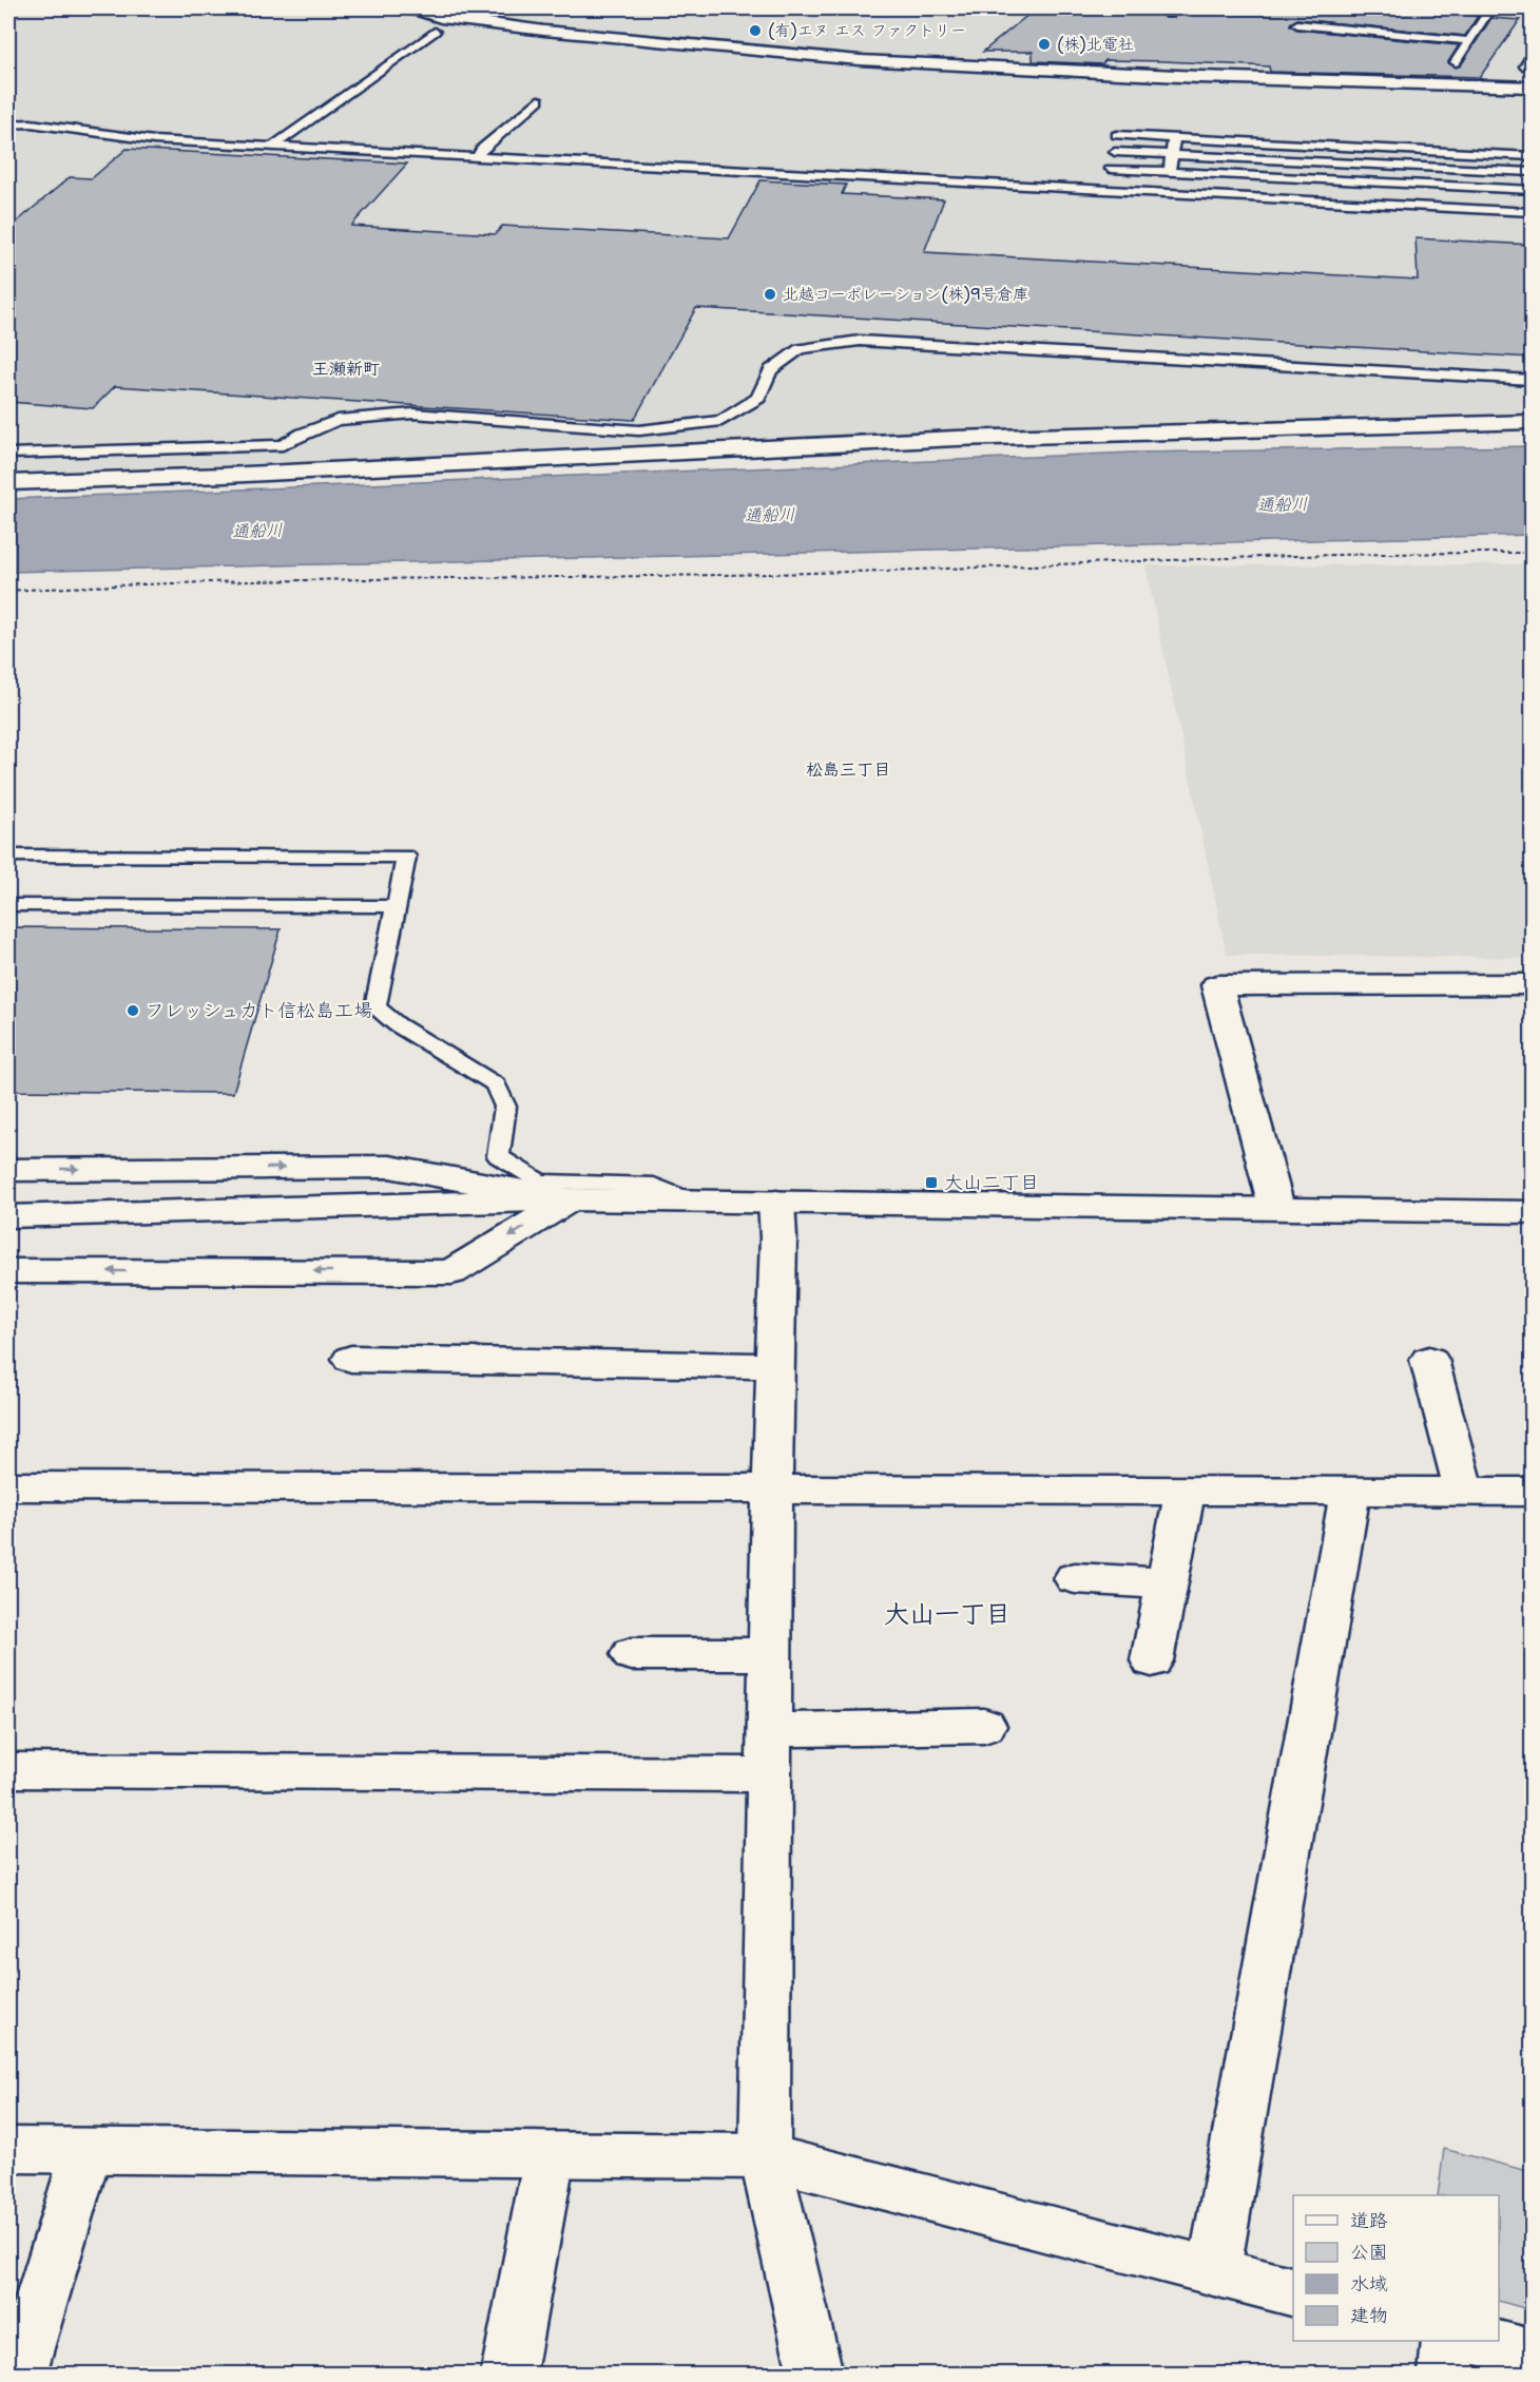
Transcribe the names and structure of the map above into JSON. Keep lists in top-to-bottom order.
{
  "districts": ["王瀬新町", "松島三丁目", "大山一丁目"],
  "water": ["通船川"],
  "places": {
    "other": [
      "(有)エヌ エス ファクトリー",
      "(株)北電社",
      "北越コーポレーション(株)9号倉庫",
      "フレッシュカト信松島工場"
    ],
    "transit": ["大山二丁目"]
  },
  "legend": [
    "道路",
    "公園",
    "水域",
    "建物"
  ]
}
